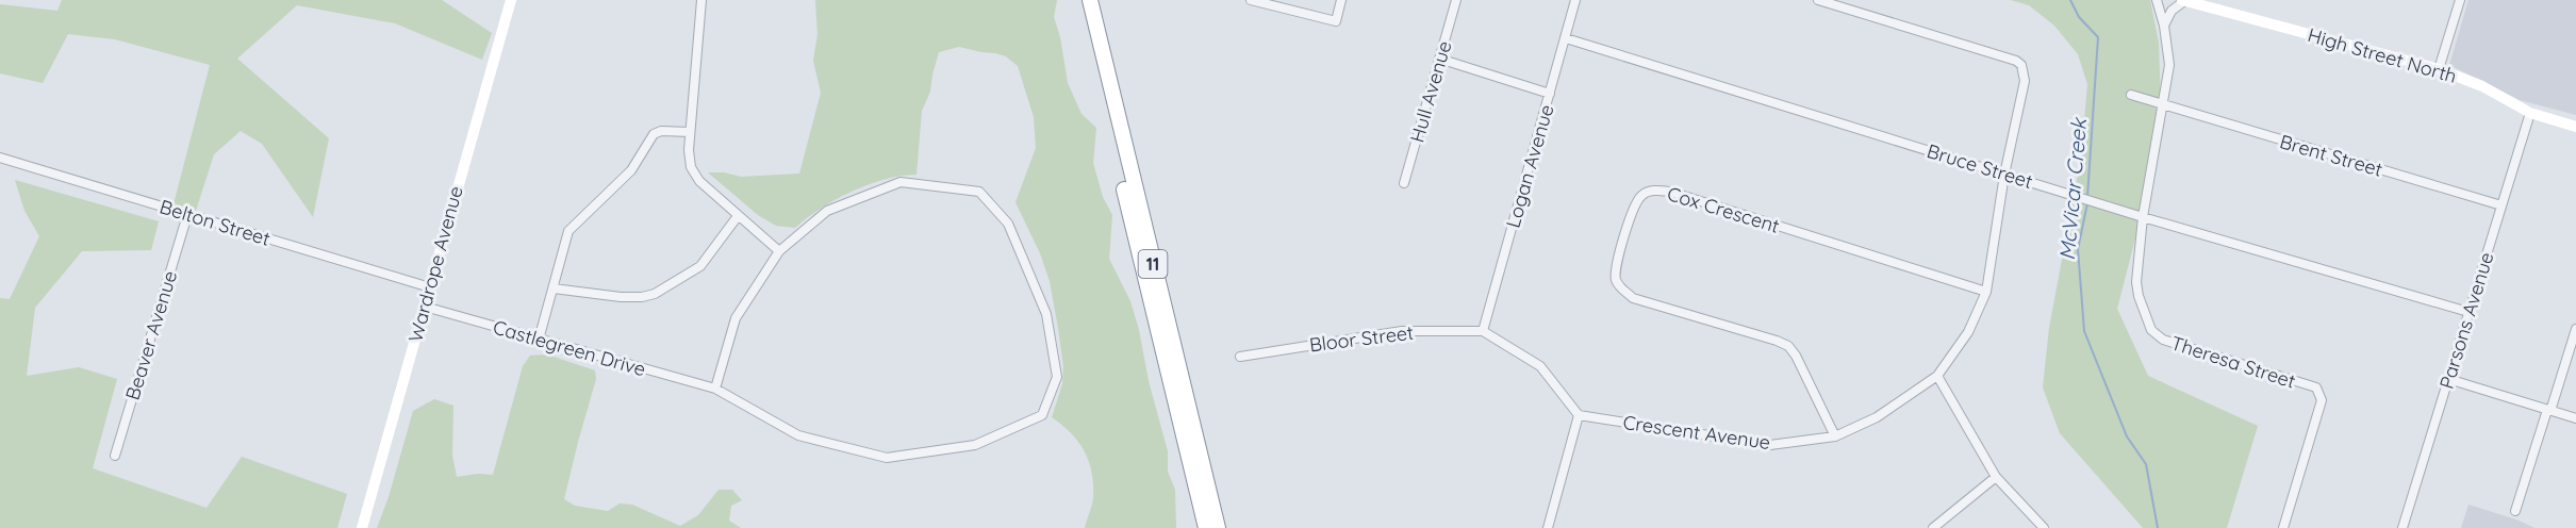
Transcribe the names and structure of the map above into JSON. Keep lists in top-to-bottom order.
{
  "streets": {
    "highway": ["11"],
    "main road": ["High Street North", "Wardrope Avenue"],
    "street": [
      "Hull Avenue",
      "Brent Street",
      "Logan Avenue",
      "Bruce Street",
      "Cox Crescent",
      "Belton Street",
      "Parsons Avenue",
      "Beaver Avenue",
      "Bloor Street",
      "Castlegreen Drive",
      "Theresa Street",
      "Crescent Avenue"
    ]
  },
  "crossings": [
    ["High Street North", "Parsons Avenue"],
    ["Brent Street", "Parsons Avenue"],
    ["Brent Street", "Theresa Street"],
    ["Logan Avenue", "Bruce Street"],
    ["Logan Avenue", "Bloor Street"],
    ["Bruce Street", "Parsons Avenue"],
    ["Bruce Street", "Theresa Street"],
    ["Bruce Street", "Crescent Avenue"],
    ["Cox Crescent", "Crescent Avenue"],
    ["Belton Street", "Wardrope Avenue"],
    ["Belton Street", "Beaver Avenue"],
    ["Wardrope Avenue", "Castlegreen Drive"]
  ],
  "water": ["McVicar Creek"]
}
